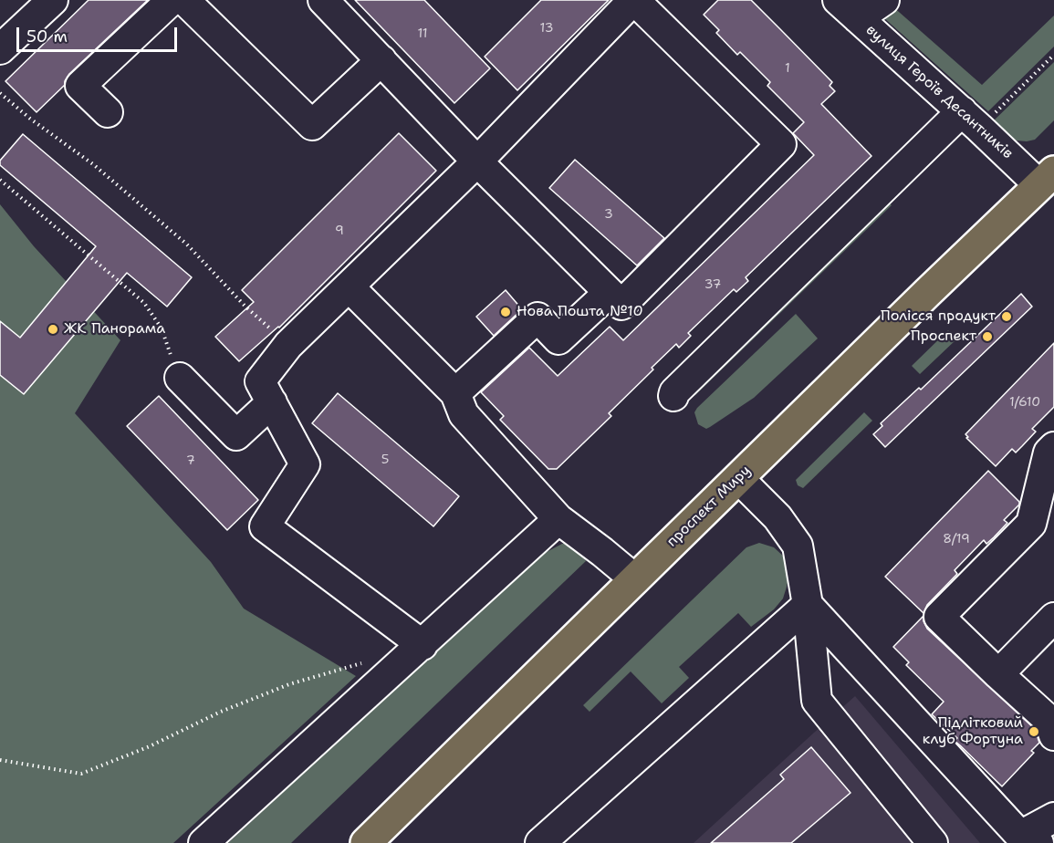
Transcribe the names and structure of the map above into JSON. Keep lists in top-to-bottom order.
{
  "streets": {
    "main road": ["проспект Миру"],
    "street": ["вулиця Героїв Десантників"]
  },
  "crossings": [
    ["вулиця Героїв Десантників", "проспект Миру"]
  ],
  "places": [
    "Нова Пошта №10",
    "Полісся продукт",
    "ЖК Панорама",
    "Проспект",
    "Підлітковий клуб Фортуна"
  ],
  "house_numbers": [
    "13",
    "11",
    "1",
    "3",
    "9",
    "37",
    "1/610",
    "5",
    "7",
    "8/19"
  ],
  "scale_bar": "50 m"
}
